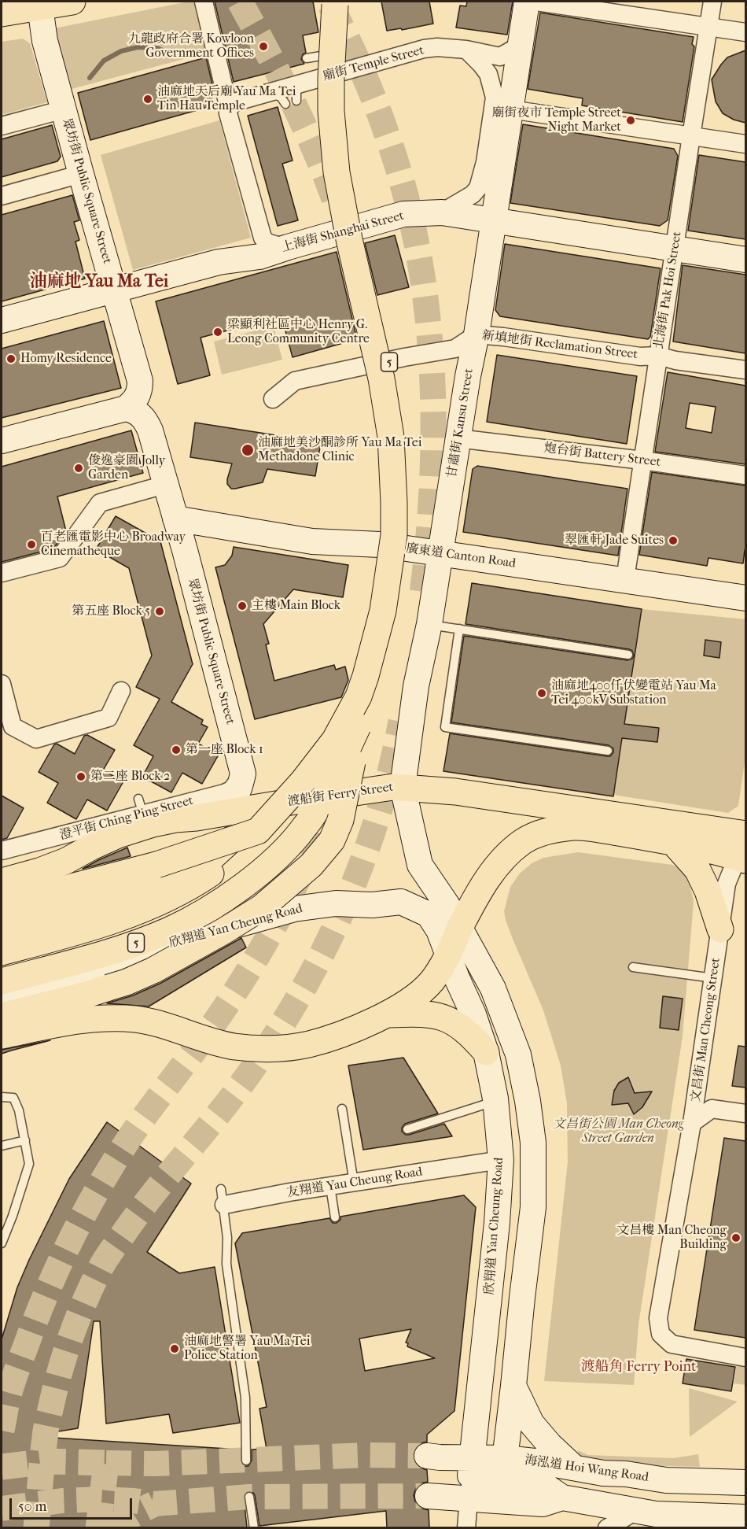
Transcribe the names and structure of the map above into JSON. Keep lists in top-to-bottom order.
{
  "streets": {
    "main road": [
      "眾坊街 Public Square Street",
      "上海街 Shanghai Street",
      "5",
      "甘肅街 Kansu Street",
      "廣東道 Canton Road",
      "渡船街 Ferry Street",
      "欣翔道 Yan Cheung Road",
      "海泓道 Hoi Wang Road"
    ],
    "street": [
      "廟街 Temple Street",
      "北海街 Pak Hoi Street",
      "新填地街 Reclamation Street",
      "炮台街 Battery Street",
      "澄平街 Ching Ping Street",
      "文昌街 Man Cheong Street",
      "友翔道 Yau Cheung Road"
    ]
  },
  "crossings": [
    ["廟街 Temple Street", "甘肅街 Kansu Street"],
    ["眾坊街 Public Square Street", "上海街 Shanghai Street"],
    ["眾坊街 Public Square Street", "廣東道 Canton Road"],
    ["眾坊街 Public Square Street", "澄平街 Ching Ping Street"],
    ["上海街 Shanghai Street", "北海街 Pak Hoi Street"],
    ["上海街 Shanghai Street", "甘肅街 Kansu Street"],
    ["北海街 Pak Hoi Street", "新填地街 Reclamation Street"],
    ["北海街 Pak Hoi Street", "炮台街 Battery Street"],
    ["北海街 Pak Hoi Street", "廣東道 Canton Road"],
    ["新填地街 Reclamation Street", "甘肅街 Kansu Street"],
    ["甘肅街 Kansu Street", "炮台街 Battery Street"],
    ["甘肅街 Kansu Street", "廣東道 Canton Road"],
    ["甘肅街 Kansu Street", "渡船街 Ferry Street"],
    ["渡船街 Ferry Street", "文昌街 Man Cheong Street"],
    ["欣翔道 Yan Cheung Road", "友翔道 Yau Cheung Road"],
    ["欣翔道 Yan Cheung Road", "海泓道 Hoi Wang Road"]
  ],
  "districts": ["油麻地 Yau Ma Tei", "渡船角 Ferry Point"],
  "parks": ["文昌街公園 Man Cheong Street Garden"],
  "places": [
    "九龍政府合署 Kowloon Government Offices",
    "油麻地天后廟 Yau Ma Tei Tin Hau Temple",
    "廟街夜市 Temple Street Night Market",
    "梁顯利社區中心 Henry G. Leong Community Centre",
    "Homy Residence",
    "油麻地美沙酮診所 Yau Ma Tei Methadone Clinic",
    "俊逸豪園 Jolly Garden",
    "翠匯軒 Jade Suites",
    "百老匯電影中心 Broadway Cinematheque",
    "主樓 Main Block",
    "第五座 Block 5",
    "油麻地400仟伏變電站 Yau Ma Tei 400kV Substation",
    "第一座 Block 1",
    "第二座 Block 2",
    "文昌樓 Man Cheong Building",
    "油麻地警署 Yau Ma Tei Police Station"
  ],
  "scale_bar": "50 m"
}
